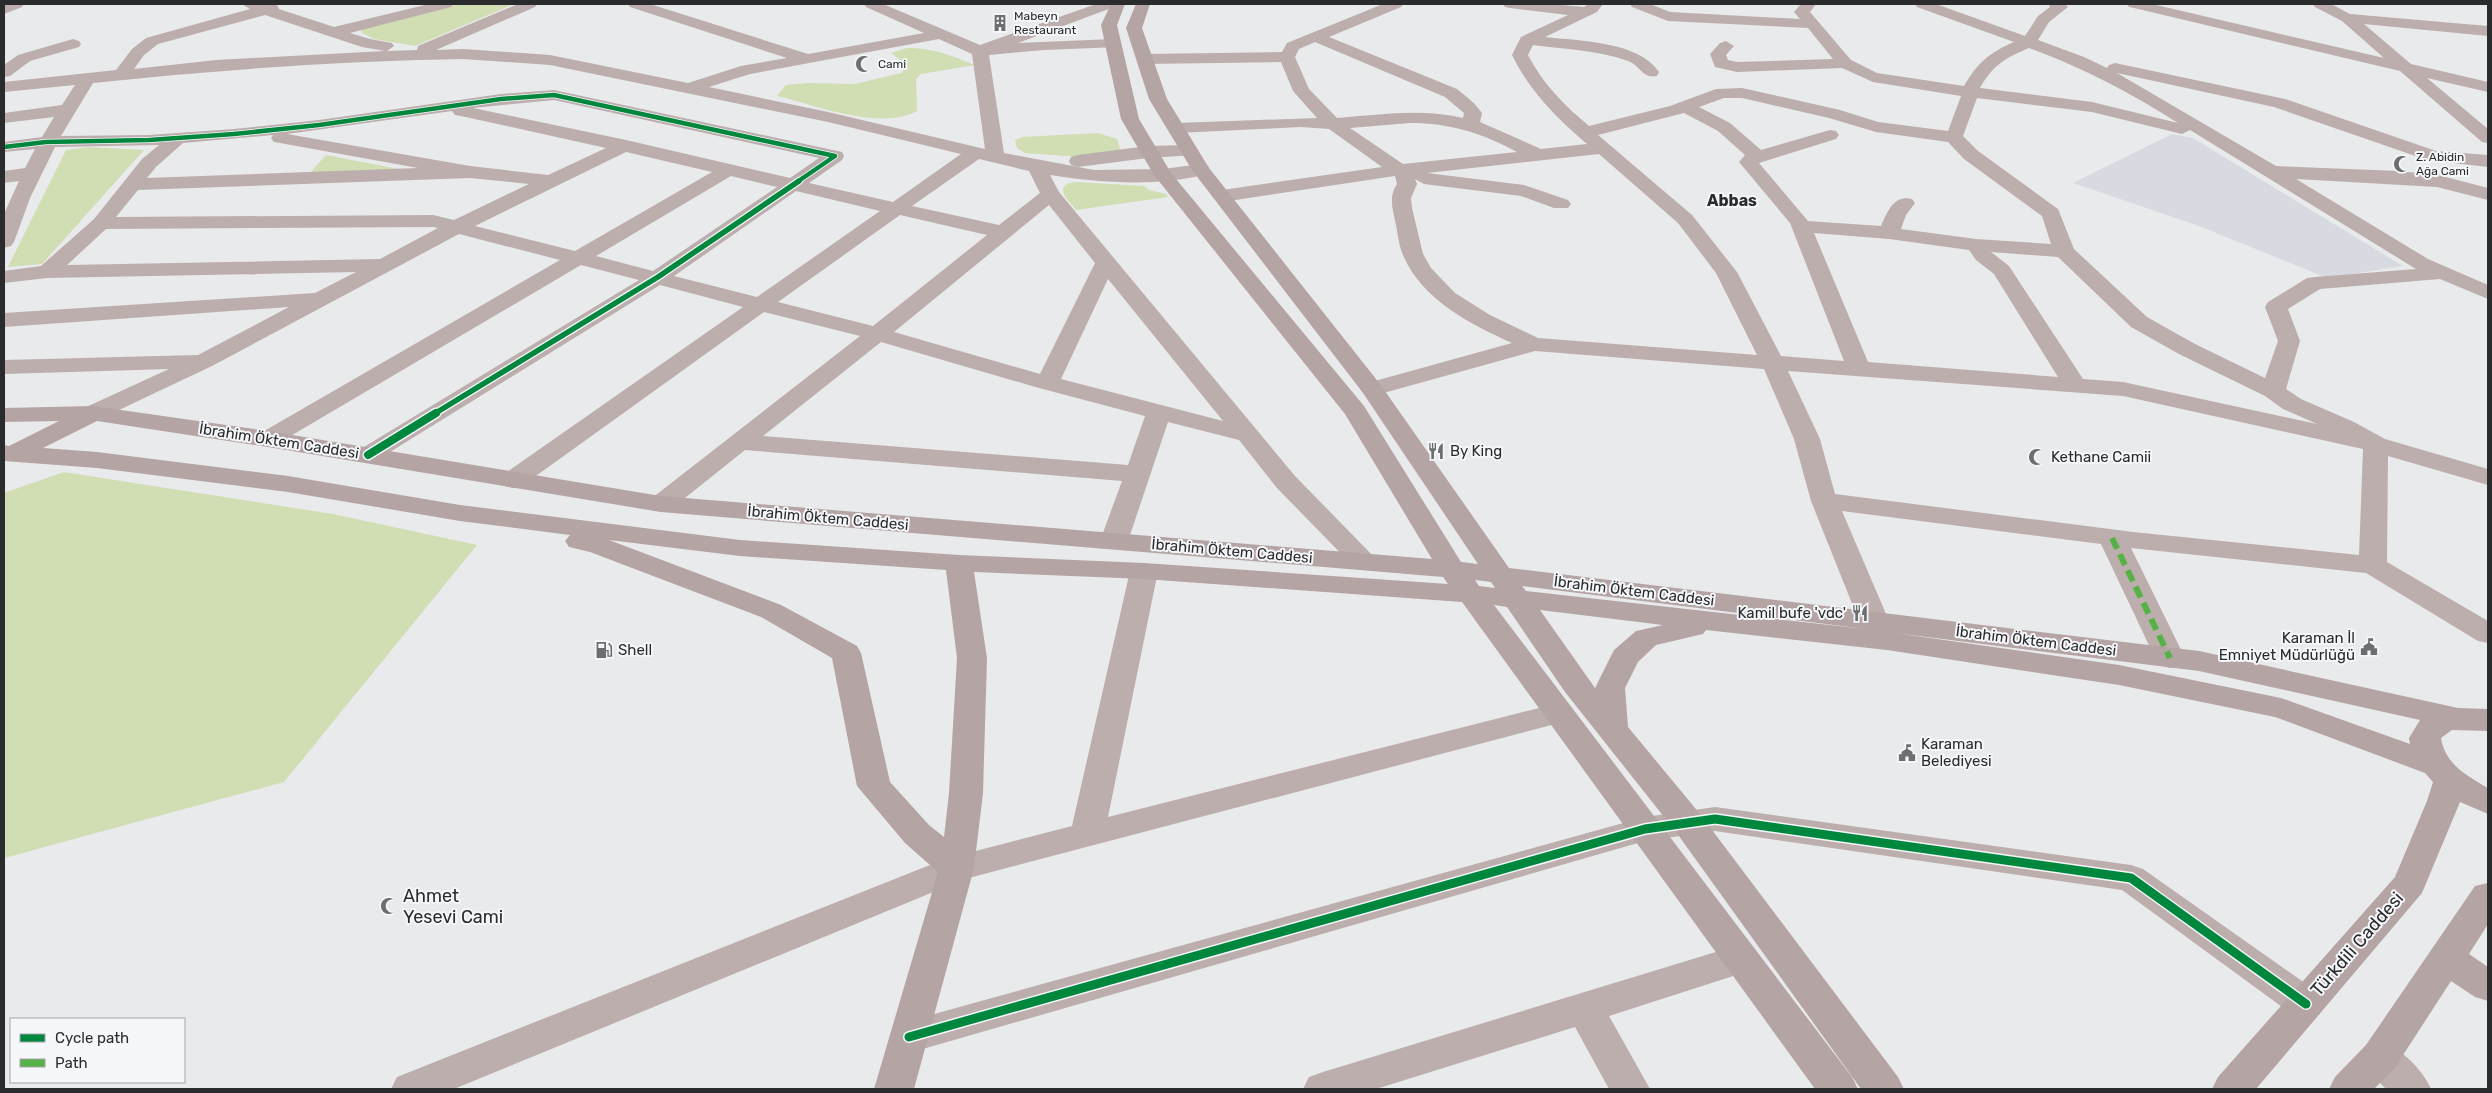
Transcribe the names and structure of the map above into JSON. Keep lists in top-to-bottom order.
{
  "streets": {
    "main road": ["İbrahim Öktem Caddesi", "Türkdili Caddesi"]
  },
  "crossings": [
    ["İbrahim Öktem Caddesi", "Türkdili Caddesi"]
  ],
  "districts": ["Abbas"],
  "places": {
    "building": ["Mabeyn Restaurant"],
    "mosque": [
      "Cami",
      "Z. Abidin Ağa Cami",
      "Kethane Camii",
      "Ahmet Yesevi Cami"
    ],
    "restaurant": ["By King", "Kamil bufe 'vdc'"],
    "public building": ["Karaman İl Emniyet Müdürlüğü", "Karaman Belediyesi"],
    "fuel station": ["Shell"]
  },
  "legend": ["Cycle path", "Path"]
}
